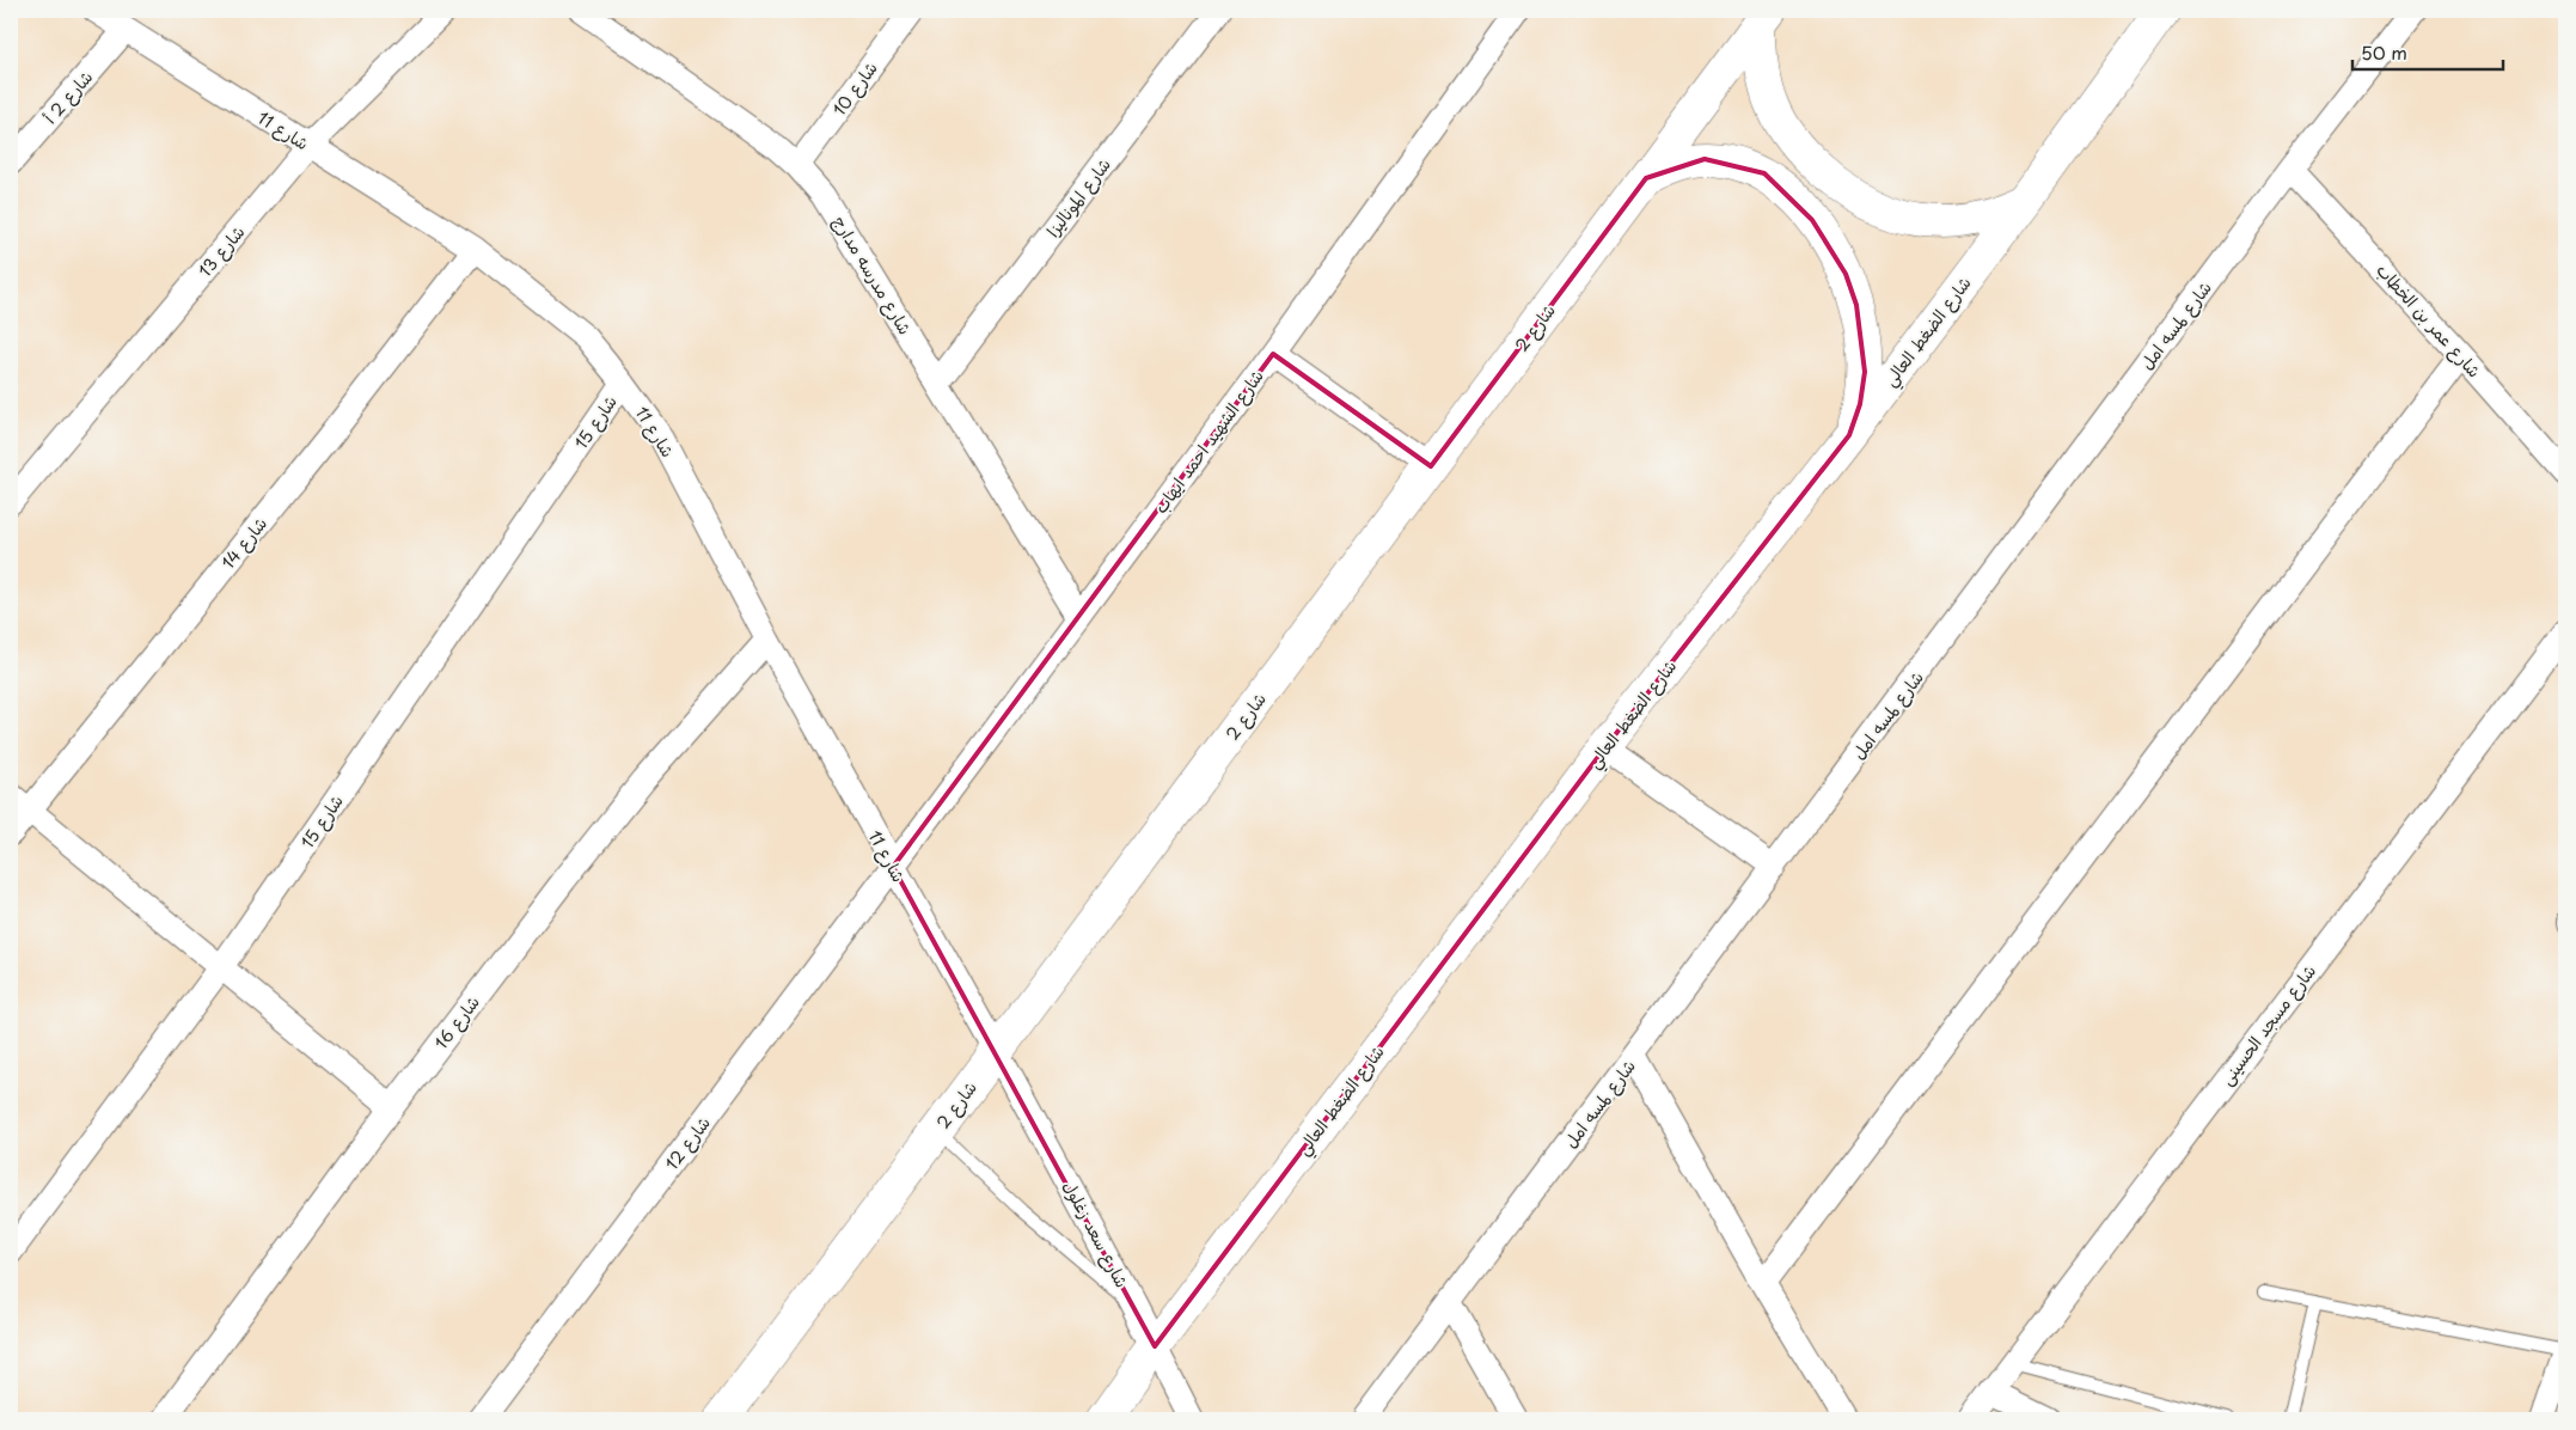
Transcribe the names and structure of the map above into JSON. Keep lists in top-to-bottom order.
{
  "streets": {
    "street": [
      "شارع 10",
      "شارع 2 أ",
      "شارع 11",
      "شارع الموناليزا",
      "شارع 13",
      "شارع مدرسه مدارج",
      "شارع عمر بن الخطاب",
      "شارع لمسه امل",
      "شارع 2",
      "شارع الضغط العالي",
      "شارع 15",
      "شارع الشهيد احمد ايهاب",
      "شارع 14",
      "شارع 16",
      "شارع مسجد الحسينى",
      "شارع 12",
      "شارع سعد زغلول"
    ]
  },
  "crossings": [
    ["شارع 10", "شارع مدرسه مدارج"],
    ["شارع 2 أ", "شارع 11"],
    ["شارع 11", "شارع 13"],
    ["شارع 11", "شارع 2"],
    ["شارع 11", "شارع 15"],
    ["شارع 11", "شارع الشهيد احمد ايهاب"],
    ["شارع 11", "شارع 14"],
    ["شارع 11", "شارع 16"],
    ["شارع 11", "شارع 12"],
    ["شارع 11", "شارع سعد زغلول"],
    ["شارع الموناليزا", "شارع مدرسه مدارج"],
    ["شارع مدرسه مدارج", "شارع الشهيد احمد ايهاب"],
    ["شارع عمر بن الخطاب", "شارع لمسه امل"],
    ["شارع 2", "شارع سعد زغلول"],
    ["شارع الضغط العالي", "شارع سعد زغلول"],
    ["شارع الشهيد احمد ايهاب", "شارع 12"]
  ],
  "scale_bar": "50 m"
}
